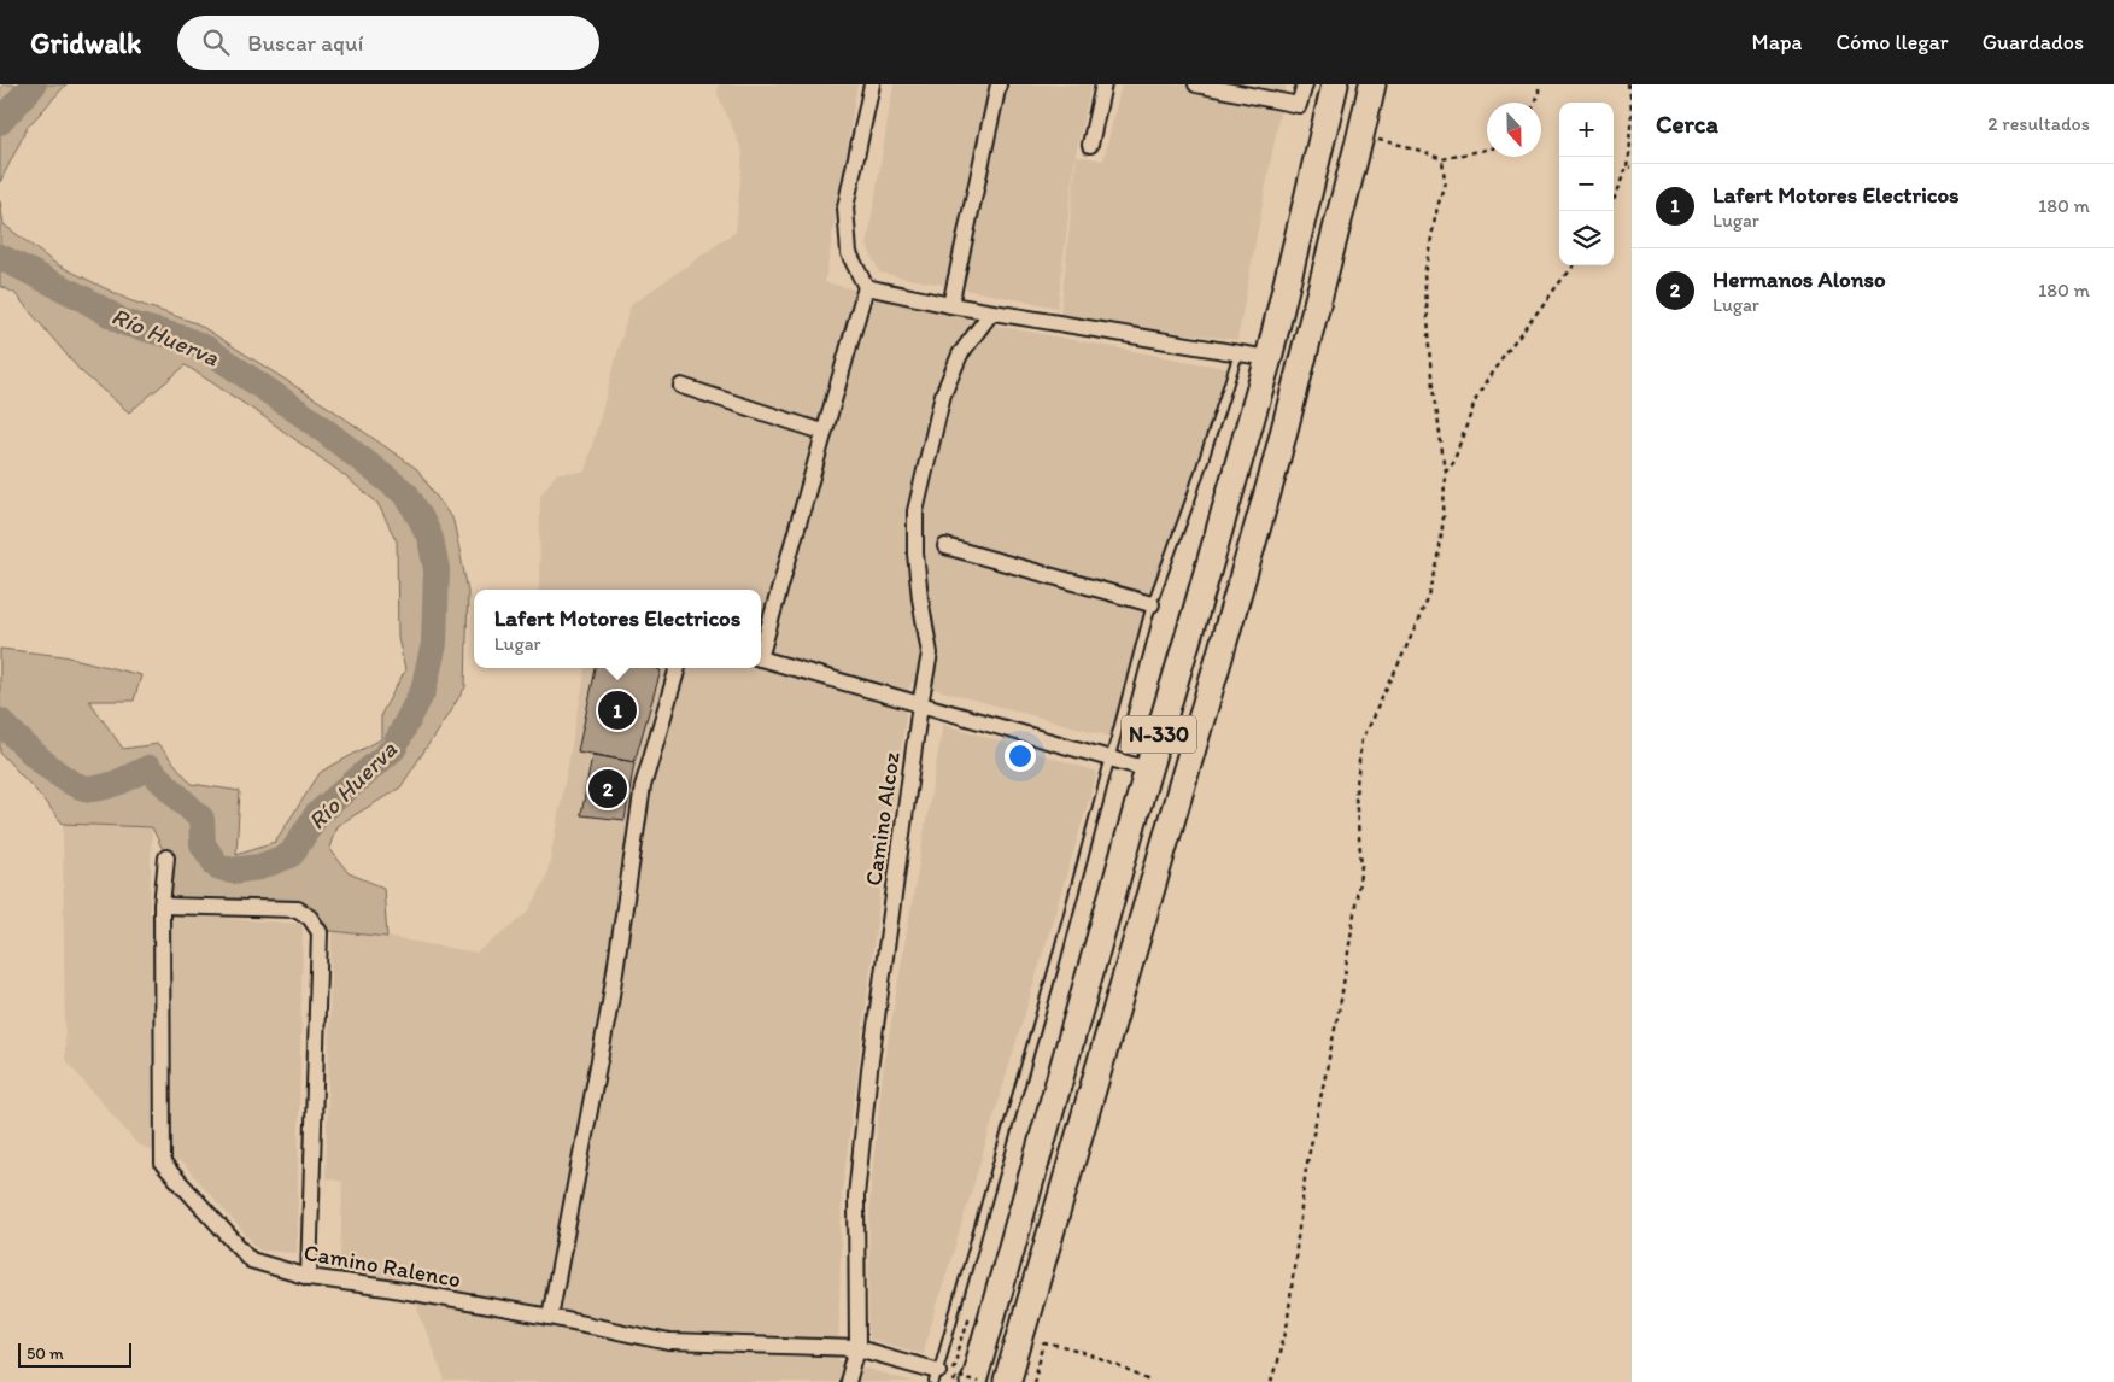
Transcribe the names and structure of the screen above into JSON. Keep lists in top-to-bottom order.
{
  "streets": {
    "highway": ["N-330"],
    "street": ["Camino Alcoz", "Camino Ralenco"]
  },
  "crossings": [
    ["Camino Alcoz", "Camino Ralenco"]
  ],
  "water": ["Río Huerva"],
  "scale_bar": "50 m",
  "north": "bottom",
  "page": {
    "header": "Gridwalk",
    "search": "Buscar aquí",
    "nav": ["Mapa", "Cómo llegar", "Guardados"],
    "heading": ["Cerca", "2 resultados"],
    "map_buttons": ["+", "−"],
    "list": [
      {
        "mark": "1",
        "name": "Lafert Motores Electricos",
        "note": "Lugar",
        "value": "180 m"
      },
      {
        "mark": "2",
        "name": "Hermanos Alonso",
        "note": "Lugar",
        "value": "180 m"
      }
    ],
    "popup": ["Lafert Motores Electricos", "Lugar"],
    "pins": ["1", "2"],
    "scale": "50 m"
  }
}
